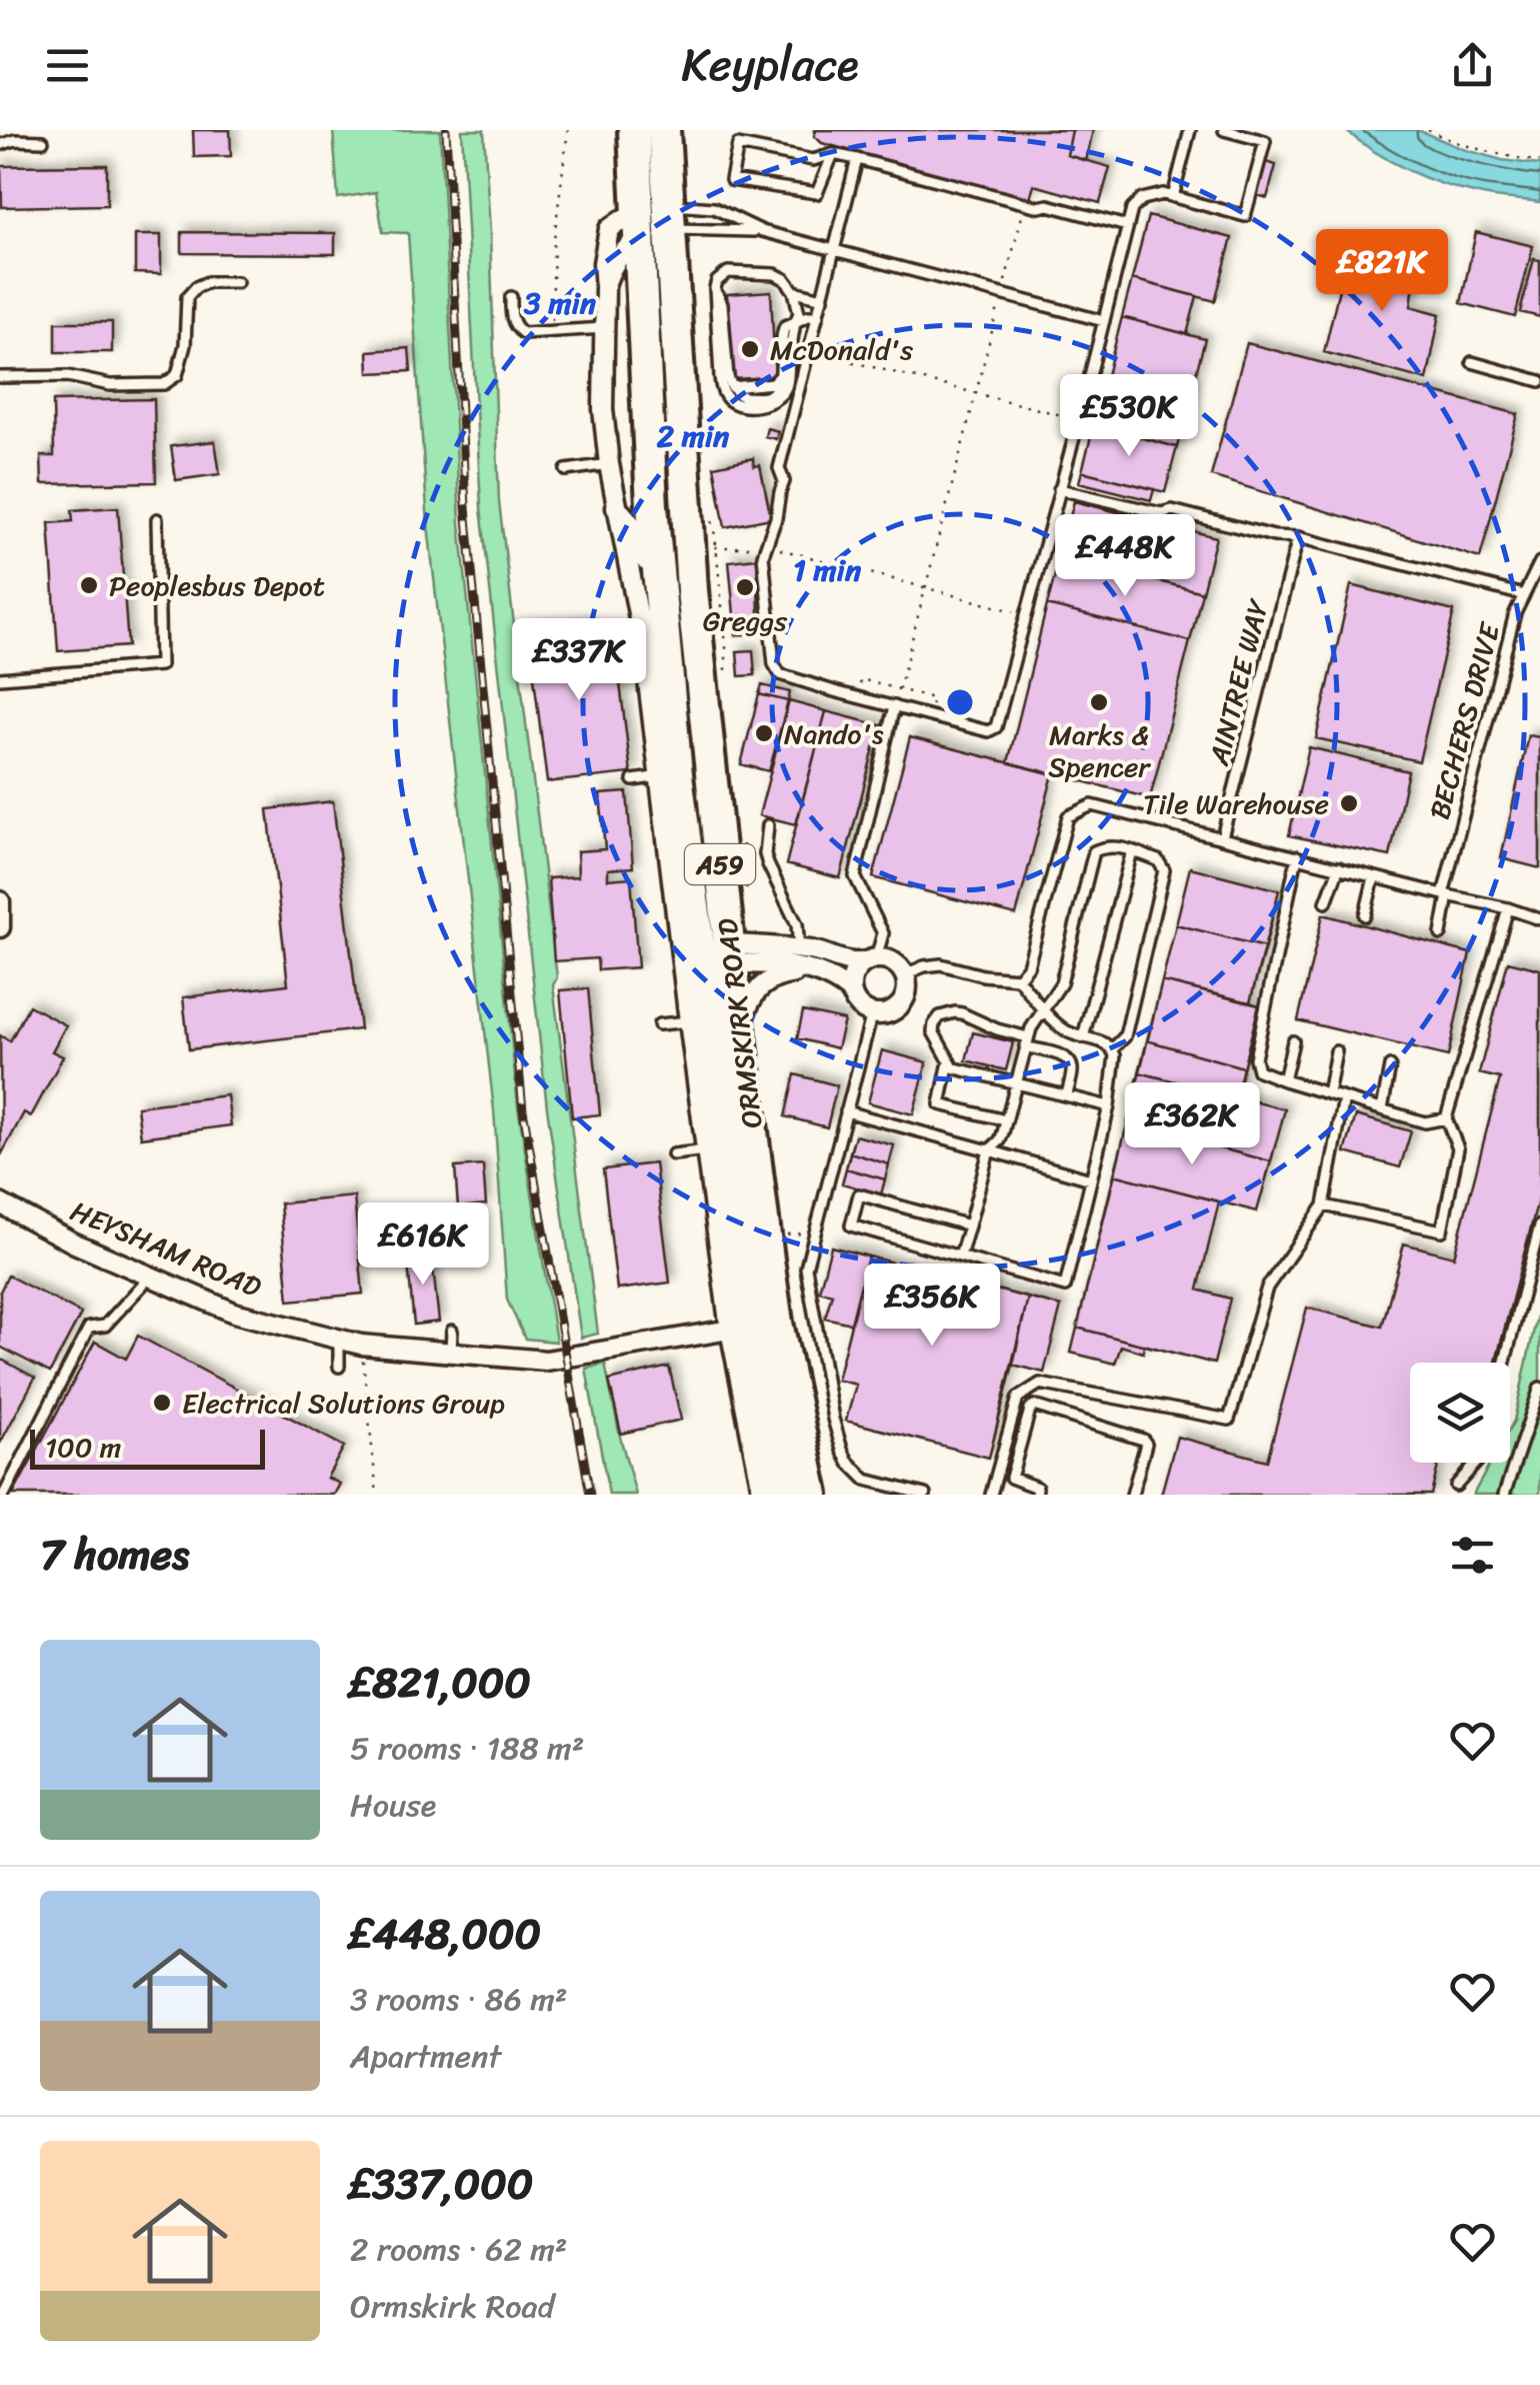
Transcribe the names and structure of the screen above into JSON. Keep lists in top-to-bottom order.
{
  "streets": {
    "highway": ["A59", "ORMSKIRK ROAD"],
    "street": ["HEYSHAM ROAD"],
    "lane": ["AINTREE WAY", "BECHERS DRIVE"]
  },
  "places": [
    "McDonald's",
    "Peoplesbus Depot",
    "Greggs",
    "Marks & Spencer",
    "Nando's",
    "Tile Warehouse",
    "Electrical Solutions Group"
  ],
  "scale_bar": "100 m",
  "page": {
    "header": "Keyplace",
    "price": [
      "£821K",
      "£530K",
      "£448K",
      "£337K",
      "£362K",
      "£616K",
      "£356K"
    ],
    "scale": "100 m",
    "heading": "7 homes",
    "list": [
      {
        "name": "£821,000",
        "note": "5 rooms · 188 m² · House"
      },
      {
        "name": "£448,000",
        "note": "3 rooms · 86 m² · Apartment"
      },
      {
        "name": "£337,000",
        "note": "2 rooms · 62 m² · Ormskirk Road"
      }
    ]
  },
  "rings": ["3 min", "2 min", "1 min"]
}
